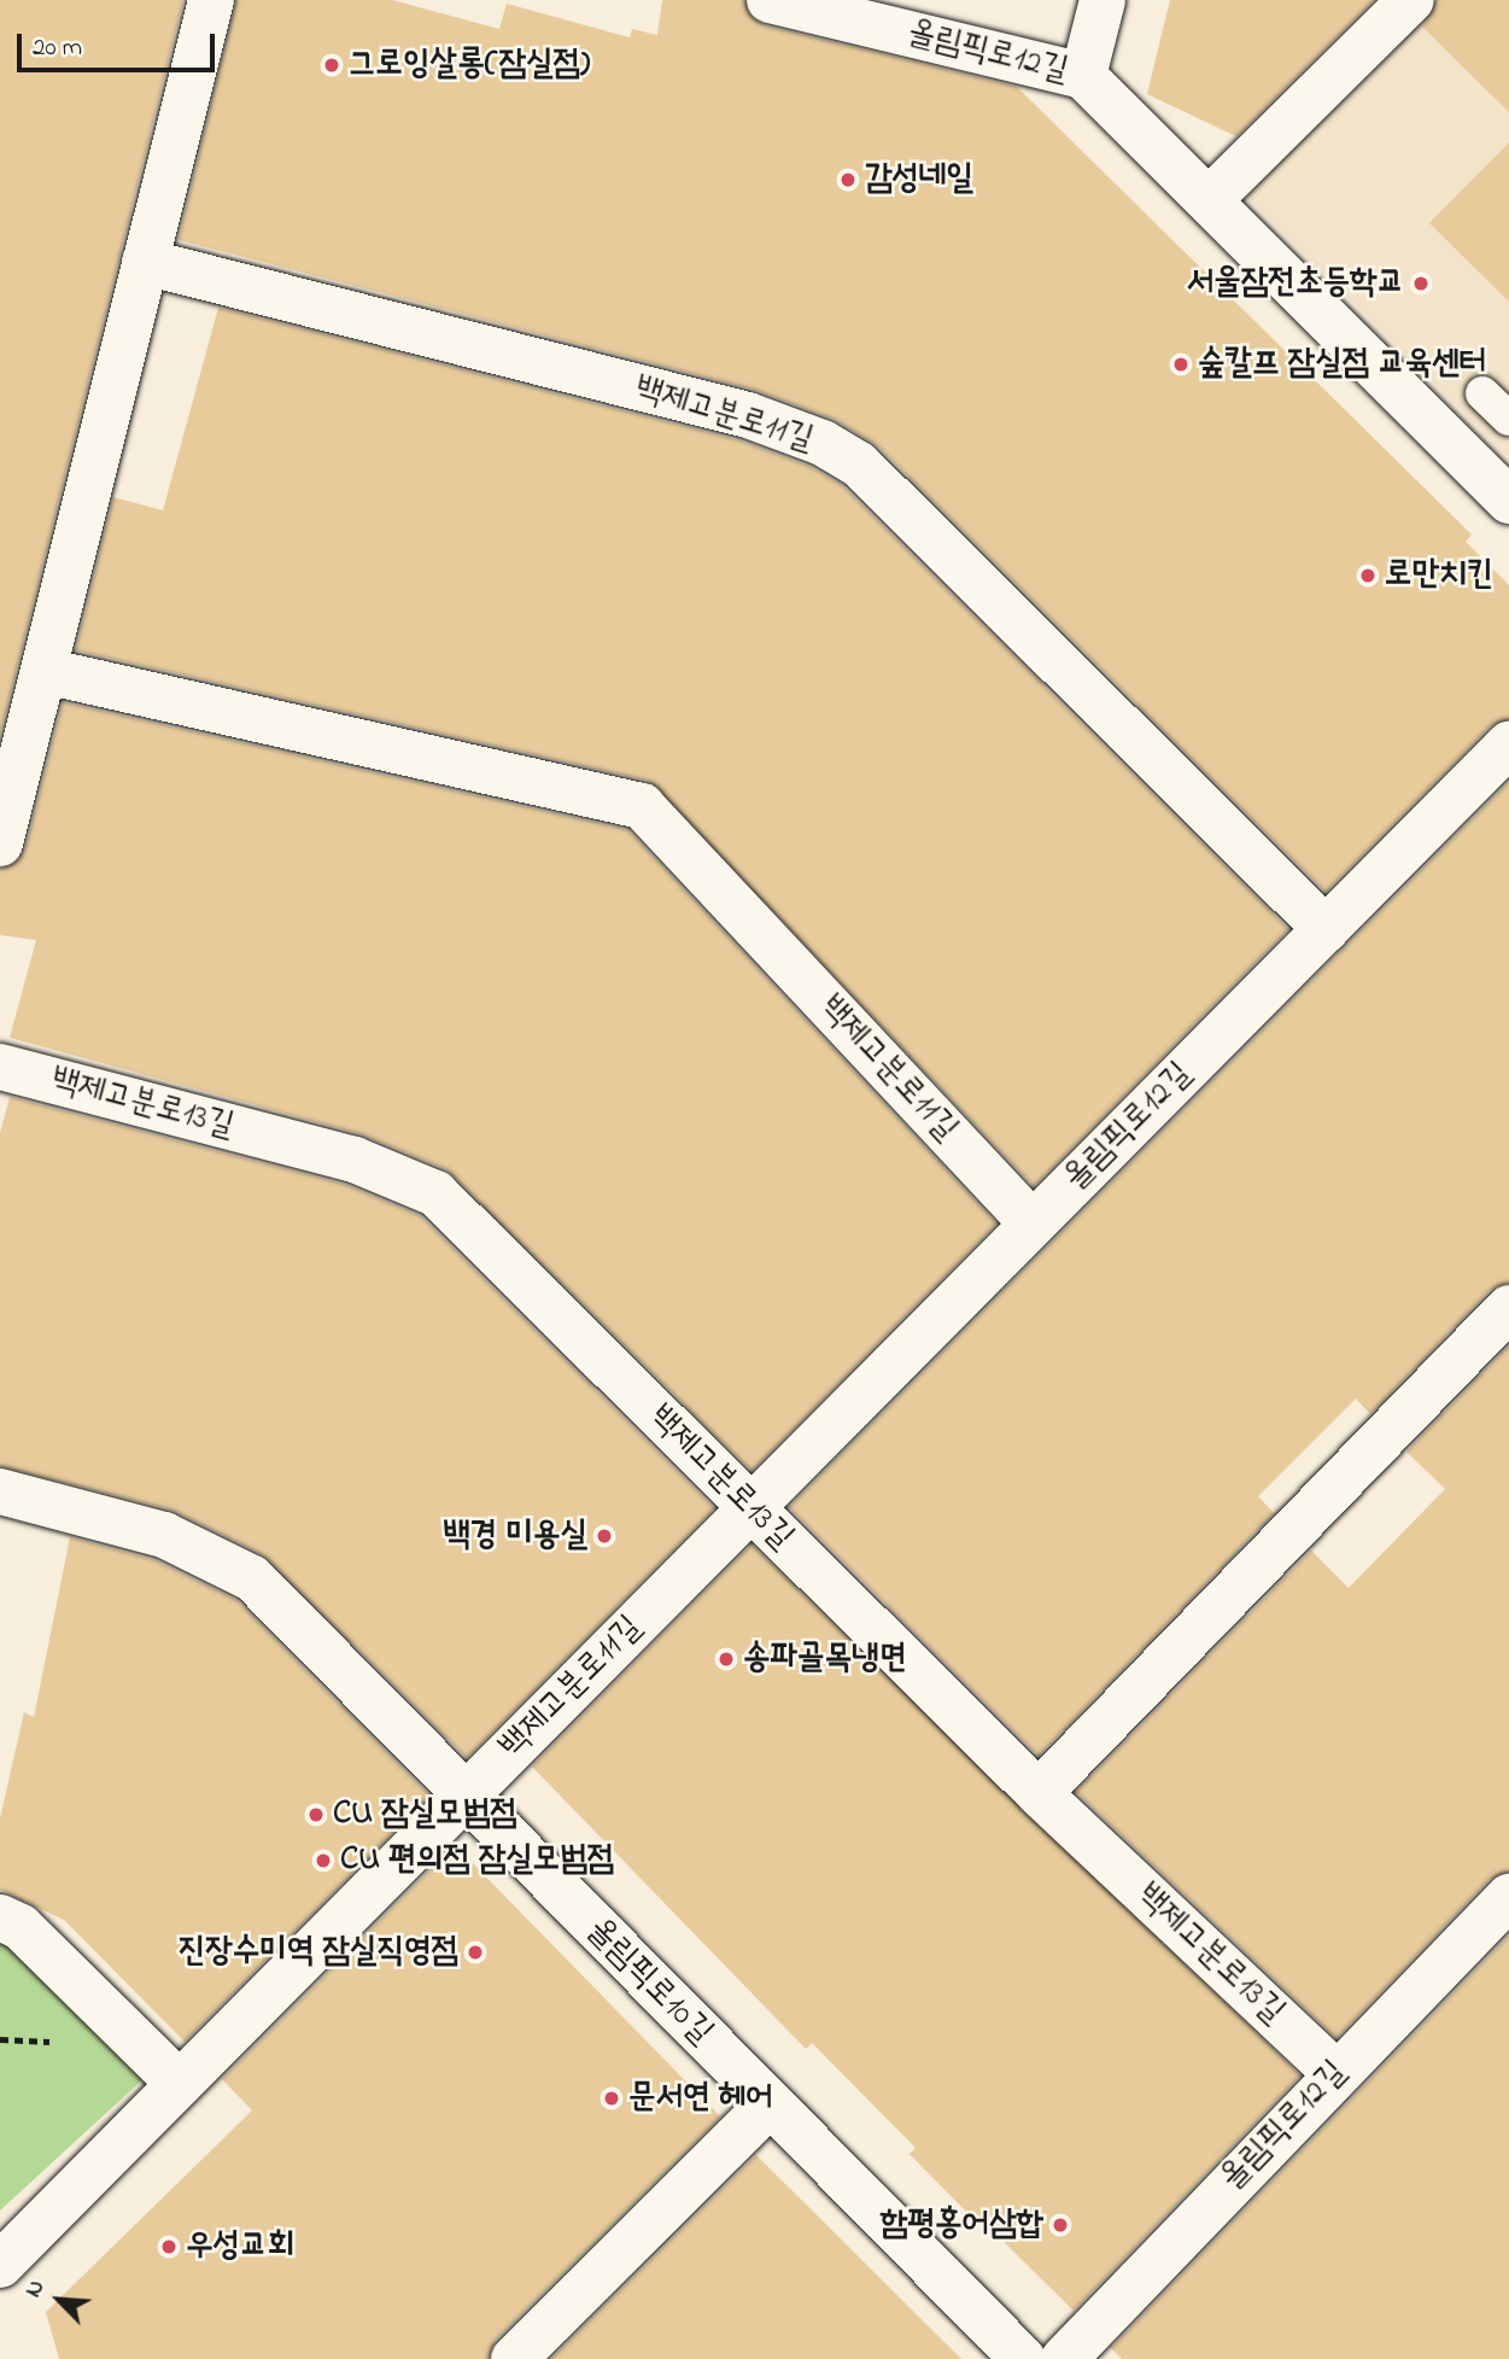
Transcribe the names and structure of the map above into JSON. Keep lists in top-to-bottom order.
{
  "streets": {
    "street": [
      "올림픽로12길",
      "백제고분로11길",
      "백제고분로13길",
      "올림픽로10길"
    ]
  },
  "crossings": [
    ["올림픽로12길", "백제고분로11길"],
    ["올림픽로12길", "백제고분로13길"],
    ["백제고분로11길", "백제고분로13길"],
    ["백제고분로11길", "올림픽로10길"]
  ],
  "places": [
    "그로잉살롱(잠실점)",
    "감성네일",
    "서울잠전초등학교",
    "숲칼프 잠실점 교육센터",
    "로만치킨",
    "백경 미용실",
    "송파골목냉면",
    "CU 잠실모범점",
    "CU 편의점 잠실모범점",
    "진장수미역 잠실직영점",
    "문서연 헤어",
    "함평홍어삼합",
    "우성교회"
  ],
  "scale_bar": "20 m",
  "north": "top left"
}
